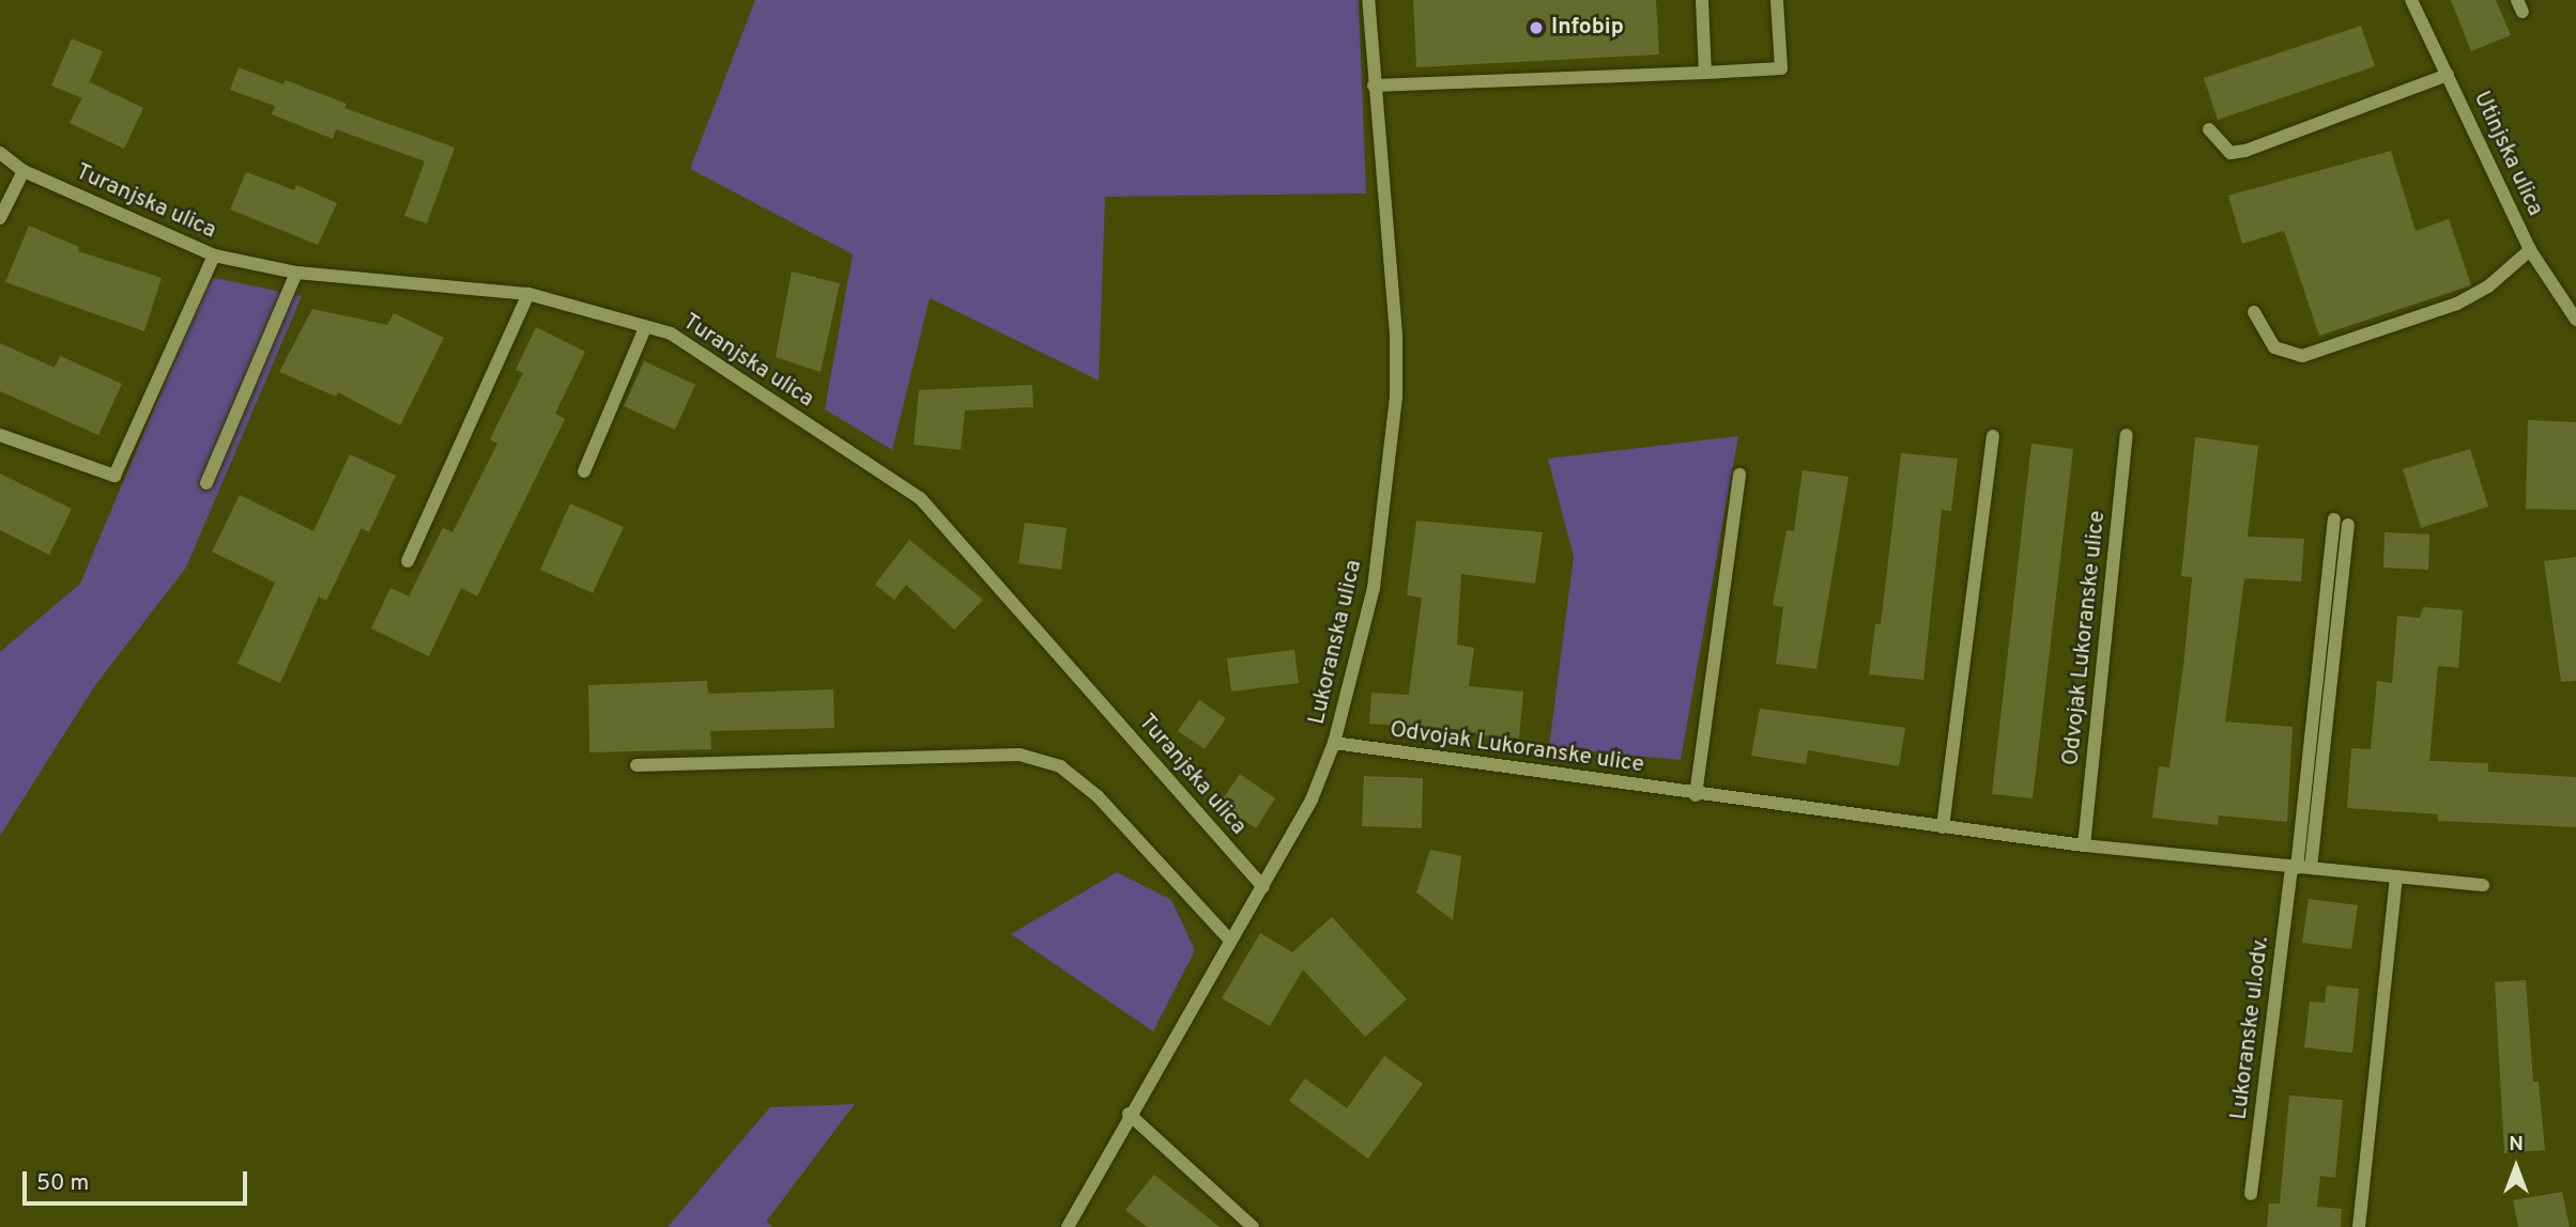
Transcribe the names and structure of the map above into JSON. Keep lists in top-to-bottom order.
{
  "streets": {
    "street": [
      "Utinjska ulica",
      "Turanjska ulica",
      "Odvojak Lukoranske ulice",
      "Lukoranska ulica",
      "Lukoranske ul.odv."
    ]
  },
  "crossings": [
    ["Turanjska ulica", "Lukoranska ulica"],
    ["Odvojak Lukoranske ulice", "Lukoranska ulica"],
    ["Odvojak Lukoranske ulice", "Lukoranske ul.odv."]
  ],
  "places": ["Infobip"],
  "scale_bar": "50 m",
  "north": "top"
}
